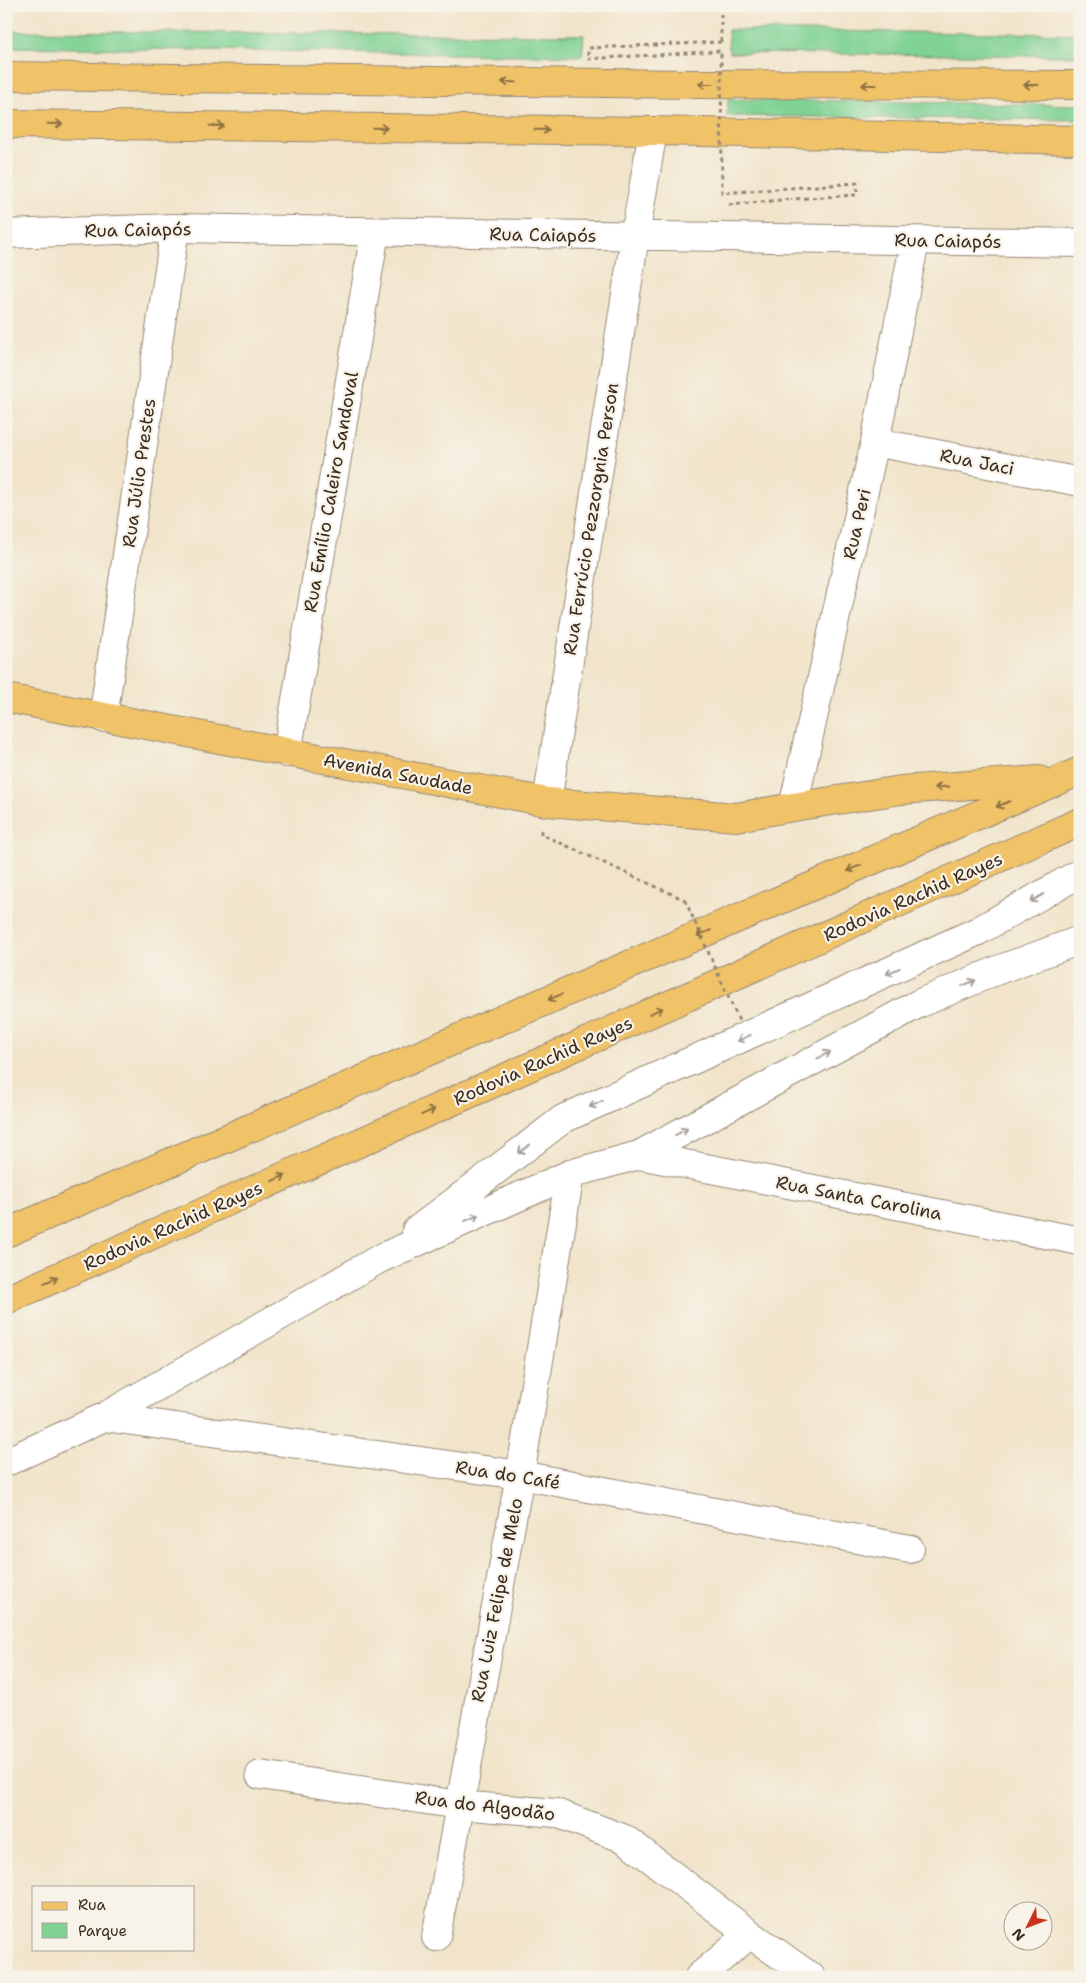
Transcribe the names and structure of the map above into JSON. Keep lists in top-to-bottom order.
{
  "streets": {
    "main road": ["Avenida Saudade", "Rodovia Rachid Rayes"],
    "street": [
      "Rua Caiapós",
      "Rua Jaci",
      "Rua Júlio Prestes",
      "Rua Emílio Caleiro Sandoval",
      "Rua Ferrúcio Pezzorgnia Person",
      "Rua Peri",
      "Rua Santa Carolina",
      "Rua do Café",
      "Rua Luiz Felipe de Melo",
      "Rua do Algodão"
    ]
  },
  "crossings": [
    ["Rua Caiapós", "Rua Júlio Prestes"],
    ["Rua Caiapós", "Rua Emílio Caleiro Sandoval"],
    ["Rua Caiapós", "Rua Ferrúcio Pezzorgnia Person"],
    ["Rua Caiapós", "Rua Peri"],
    ["Rua Jaci", "Rua Peri"],
    ["Rua Júlio Prestes", "Avenida Saudade"],
    ["Rua Emílio Caleiro Sandoval", "Avenida Saudade"],
    ["Rua Ferrúcio Pezzorgnia Person", "Avenida Saudade"],
    ["Rua Peri", "Avenida Saudade"],
    ["Rua do Café", "Rua Luiz Felipe de Melo"],
    ["Rua Luiz Felipe de Melo", "Rua do Algodão"]
  ],
  "legend": ["Rua", "Parque"],
  "north": "bottom left"
}
